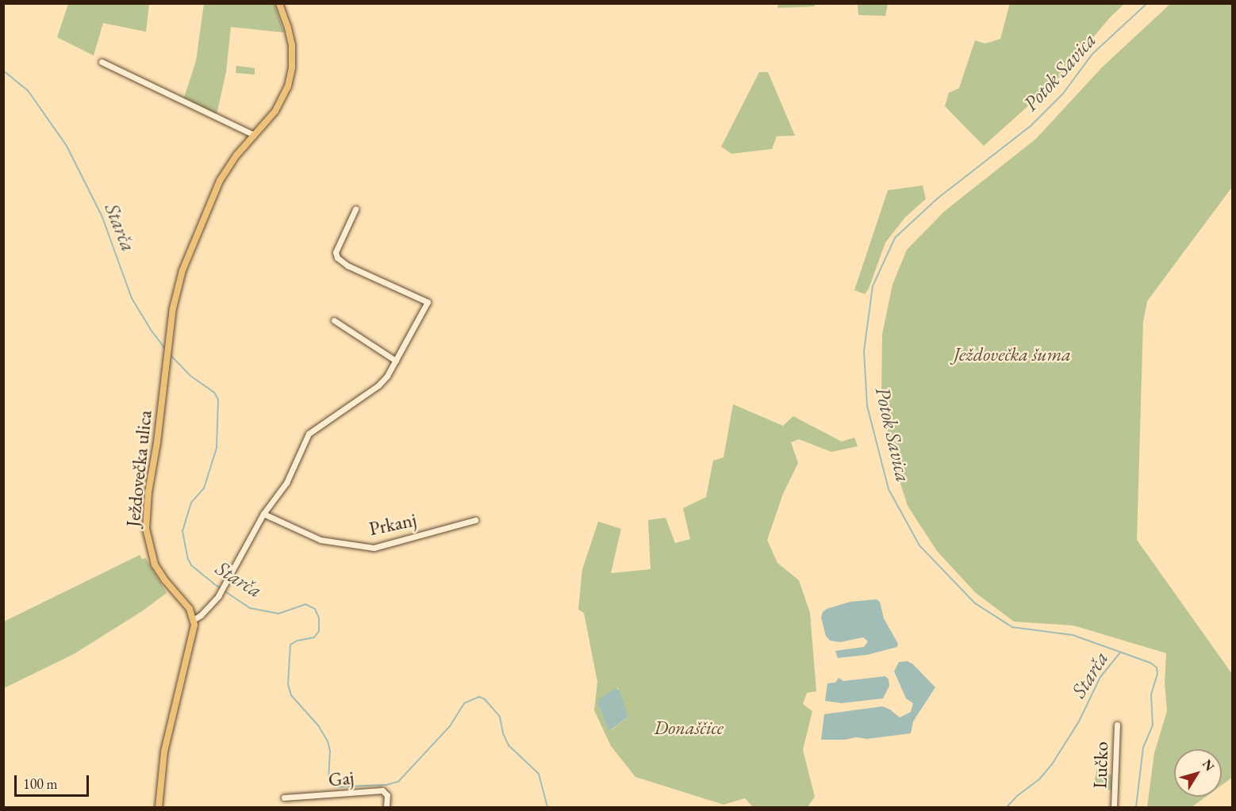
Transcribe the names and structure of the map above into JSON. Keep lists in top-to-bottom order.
{
  "streets": {
    "main road": ["Ježdovečka ulica"],
    "street": ["Prkanj", "Lučko", "Gaj"]
  },
  "water": ["Potok Savica", "Starča"],
  "parks": ["Ježdovečka šuma", "Donaščice"],
  "scale_bar": "100 m",
  "north": "top right"
}
